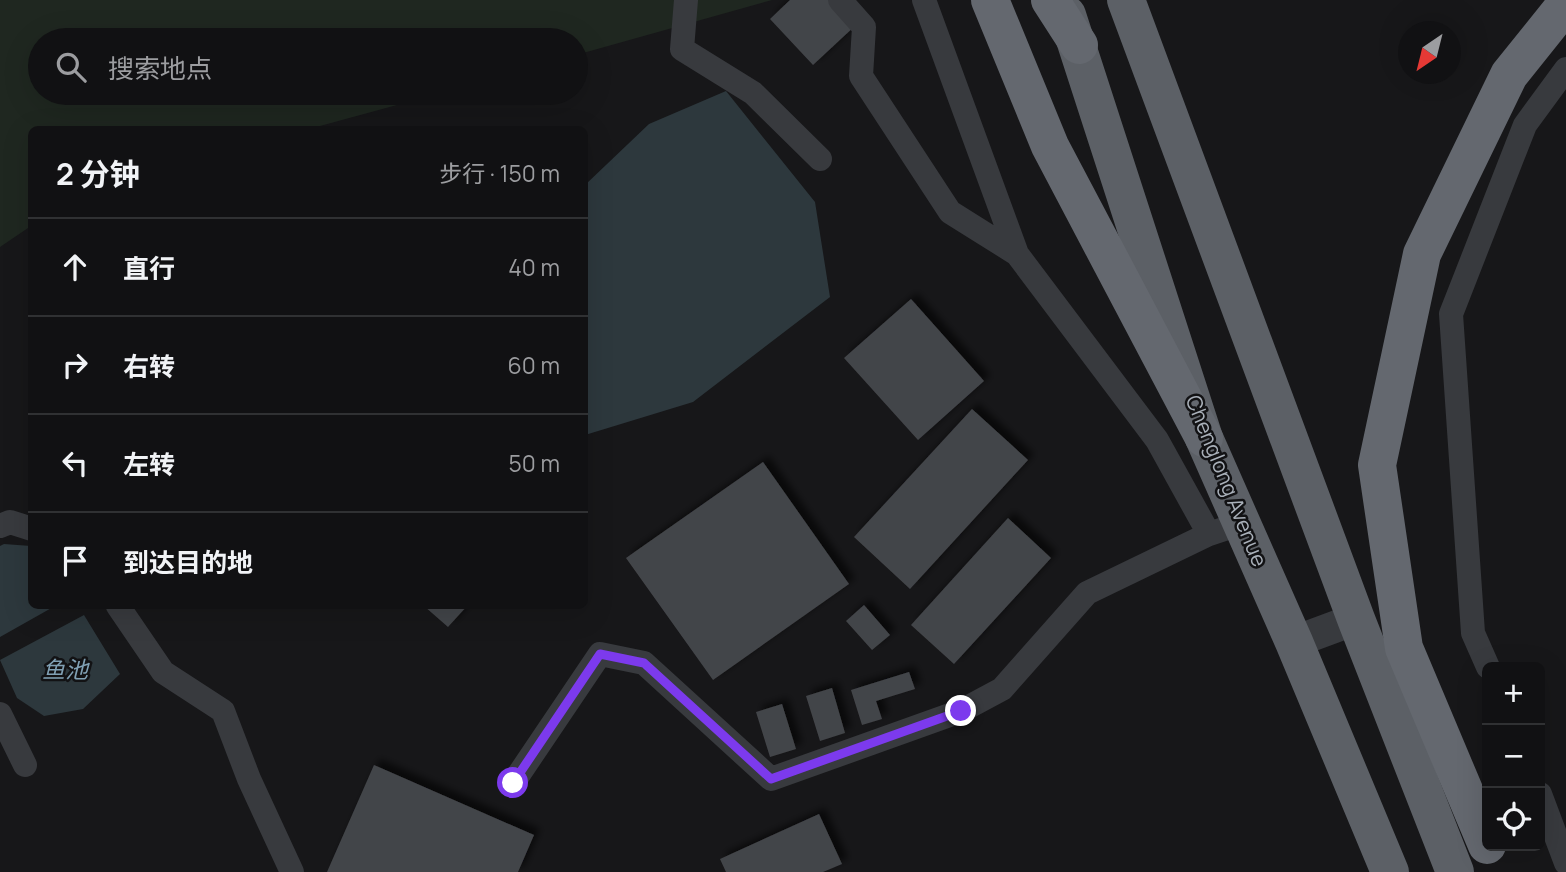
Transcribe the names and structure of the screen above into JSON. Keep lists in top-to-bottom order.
{
  "streets": {
    "highway": ["Chenglong Avenue"]
  },
  "water": ["鱼池"],
  "north": "bottom left",
  "page": {
    "search": "搜索地点",
    "heading": ["2 分钟", "步行 · 150 m"],
    "list": [
      ["直行", "40 m"],
      ["右转", "60 m"],
      ["左转", "50 m"],
      "到达目的地"
    ],
    "map_buttons": ["+", "−"]
  }
}
